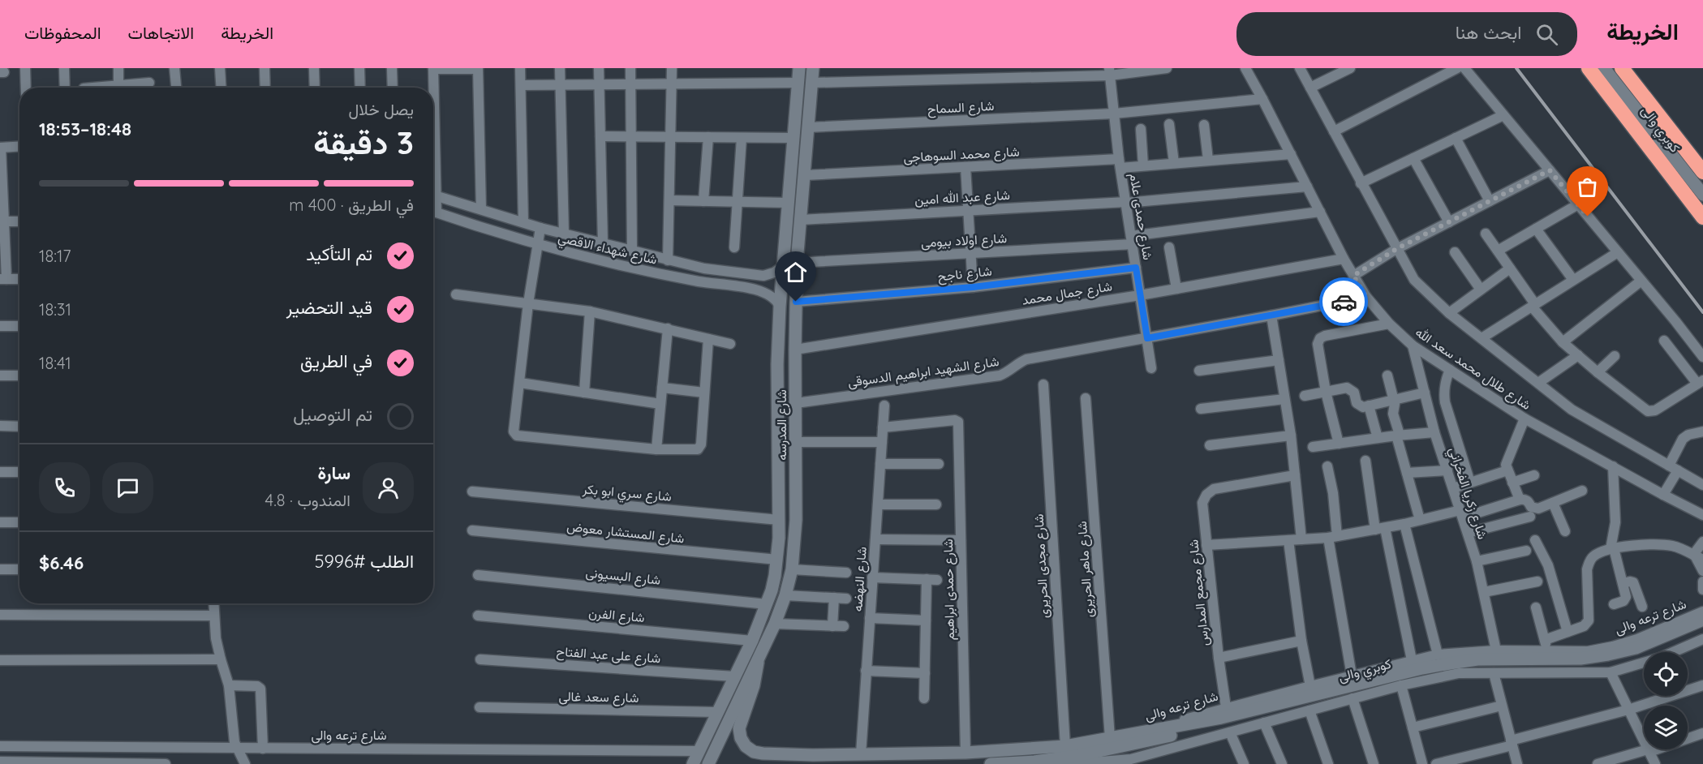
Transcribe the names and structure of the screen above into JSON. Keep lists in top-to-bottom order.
{
  "streets": {
    "main road": ["كوبري والى", "شارع المدرسه", "شارع ترعه والى"],
    "street": [
      "شارع السماح",
      "شارع محمد السوهاجى",
      "شارع عبد الله امين",
      "شارع حمدى علام",
      "شارع اولاد بيومى",
      "شارع شهداء الاقصي",
      "شارع ناجح",
      "شارع جمال محمد",
      "شارع طلال محمد سعد الله",
      "شارع الشهيد ابراهيم الدسوقى",
      "شارع سري ابو بكر",
      "شارع زكريا الفخراني",
      "شارع المستشار معوض",
      "شارع مجدى الحريرى",
      "شارع ماهر الحريرى",
      "شارع البسيونى",
      "شارع النهضه",
      "شارع حمدى ابراهيم",
      "شارع مجمع المدارس",
      "شارع الفرن",
      "شارع على عبد الفتاح",
      "شارع سعد غالى"
    ]
  },
  "crossings": [
    ["شارع السماح", "شارع حمدى علام"],
    ["شارع السماح", "شارع طلال محمد سعد الله"],
    ["شارع السماح", "شارع المدرسه"],
    ["كوبري والى", "شارع ترعه والى"],
    ["شارع محمد السوهاجى", "شارع حمدى علام"],
    ["شارع محمد السوهاجى", "شارع طلال محمد سعد الله"],
    ["شارع محمد السوهاجى", "شارع المدرسه"],
    ["شارع عبد الله امين", "شارع حمدى علام"],
    ["شارع عبد الله امين", "شارع طلال محمد سعد الله"],
    ["شارع عبد الله امين", "شارع المدرسه"],
    ["شارع حمدى علام", "شارع اولاد بيومى"],
    ["شارع حمدى علام", "شارع ناجح"],
    ["شارع حمدى علام", "شارع جمال محمد"],
    ["شارع حمدى علام", "شارع الشهيد ابراهيم الدسوقى"],
    ["شارع اولاد بيومى", "شارع طلال محمد سعد الله"],
    ["شارع اولاد بيومى", "شارع المدرسه"],
    ["شارع شهداء الاقصي", "شارع المدرسه"],
    ["شارع ناجح", "شارع المدرسه"],
    ["شارع جمال محمد", "شارع طلال محمد سعد الله"],
    ["شارع جمال محمد", "شارع المدرسه"],
    ["شارع طلال محمد سعد الله", "شارع الشهيد ابراهيم الدسوقى"],
    ["شارع طلال محمد سعد الله", "شارع زكريا الفخراني"],
    ["شارع الشهيد ابراهيم الدسوقى", "شارع المدرسه"],
    ["شارع المدرسه", "شارع سري ابو بكر"],
    ["شارع المدرسه", "شارع المستشار معوض"],
    ["شارع المدرسه", "شارع البسيونى"],
    ["شارع المدرسه", "شارع الفرن"],
    ["شارع المدرسه", "شارع ترعه والى"],
    ["شارع المدرسه", "شارع على عبد الفتاح"],
    ["شارع المدرسه", "شارع سعد غالى"],
    ["شارع زكريا الفخراني", "شارع ترعه والى"],
    ["شارع مجدى الحريرى", "شارع ترعه والى"],
    ["شارع ماهر الحريرى", "شارع ترعه والى"],
    ["شارع النهضه", "شارع حمدى ابراهيم"],
    ["شارع النهضه", "شارع ترعه والى"],
    ["شارع حمدى ابراهيم", "شارع ترعه والى"],
    ["شارع مجمع المدارس", "شارع ترعه والى"]
  ],
  "page": {
    "header": "الخريطة",
    "search": "ابحث هنا",
    "nav": ["الخريطة", "الاتجاهات", "المحفوظات"],
    "heading": ["3 دقيقة", "يصل خلال", "18:48–18:53"],
    "panel": [
      "سارة",
      "المندوب · 4.8",
      "الطلب #5996",
      "$6.46"
    ],
    "bar": "في الطريق · 400 m",
    "list": [
      ["تم التأكيد", "18:17"],
      ["قيد التحضير", "18:31"],
      ["في الطريق", "18:41"],
      "تم التوصيل"
    ]
  }
}
